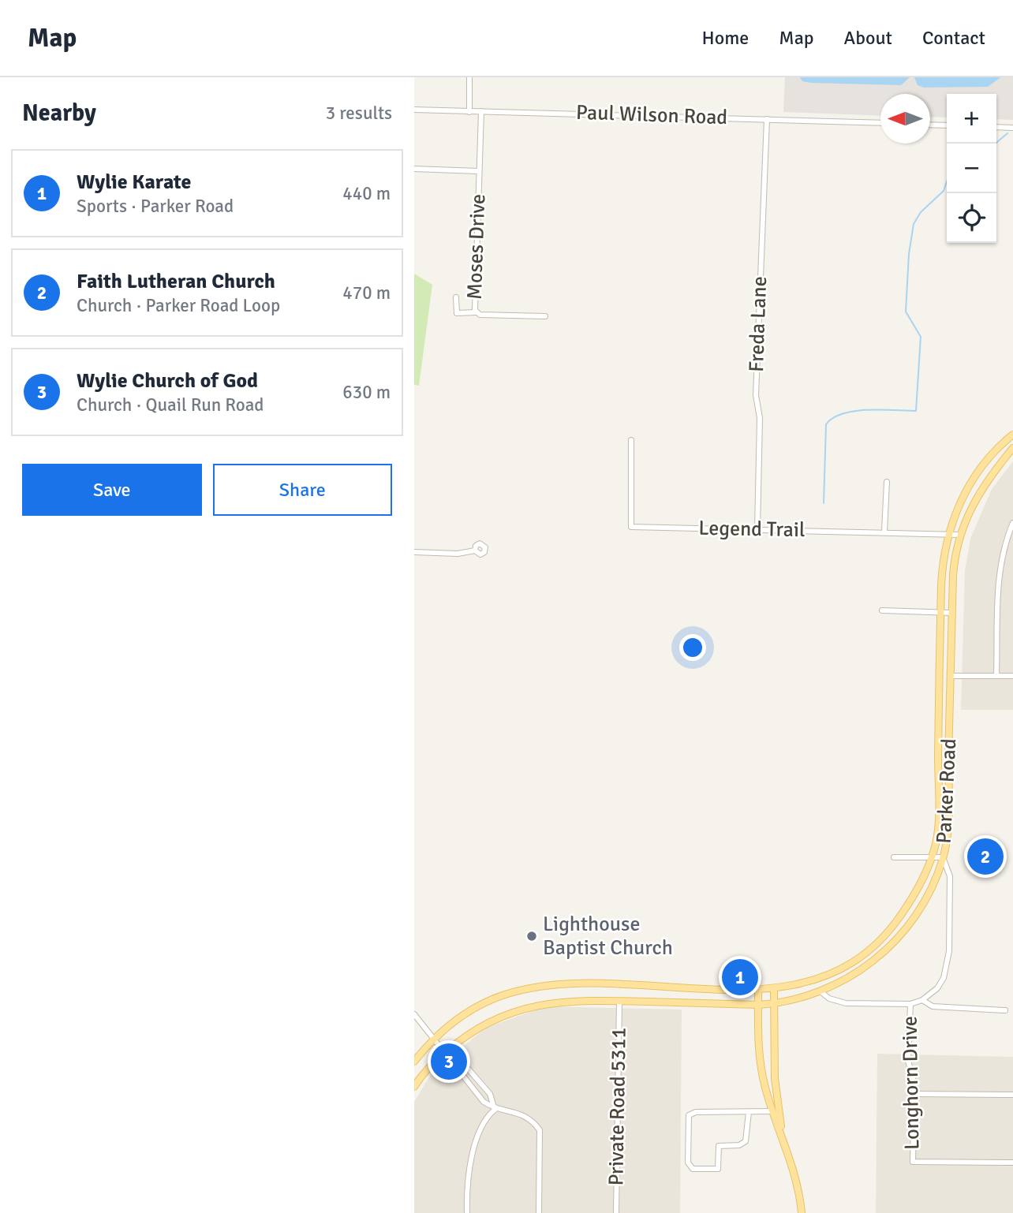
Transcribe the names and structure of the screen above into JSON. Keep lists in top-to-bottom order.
{
  "streets": {
    "main road": ["Parker Road"],
    "street": [
      "Paul Wilson Road",
      "Moses Drive",
      "Freda Lane",
      "Legend Trail",
      "Longhorn Drive",
      "Private Road 5311"
    ]
  },
  "crossings": [
    ["Paul Wilson Road", "Moses Drive"],
    ["Paul Wilson Road", "Freda Lane"],
    ["Freda Lane", "Legend Trail"],
    ["Legend Trail", "Parker Road"],
    ["Parker Road", "Private Road 5311"]
  ],
  "places": ["Lighthouse Baptist Church"],
  "north": "left",
  "page": {
    "header": "Map",
    "nav": [
      "Home",
      "Map",
      "About",
      "Contact"
    ],
    "heading": ["Nearby", "3 results"],
    "map_buttons": ["+", "−"],
    "list": [
      {
        "mark": "1",
        "name": "Wylie Karate",
        "note": "Sports · Parker Road",
        "value": "440 m"
      },
      {
        "mark": "2",
        "name": "Faith Lutheran Church",
        "note": "Church · Parker Road Loop",
        "value": "470 m"
      },
      {
        "mark": "3",
        "name": "Wylie Church of God",
        "note": "Church · Quail Run Road",
        "value": "630 m"
      }
    ],
    "buttons": ["Save", "Share"],
    "pins": ["2", "1", "3"]
  }
}
